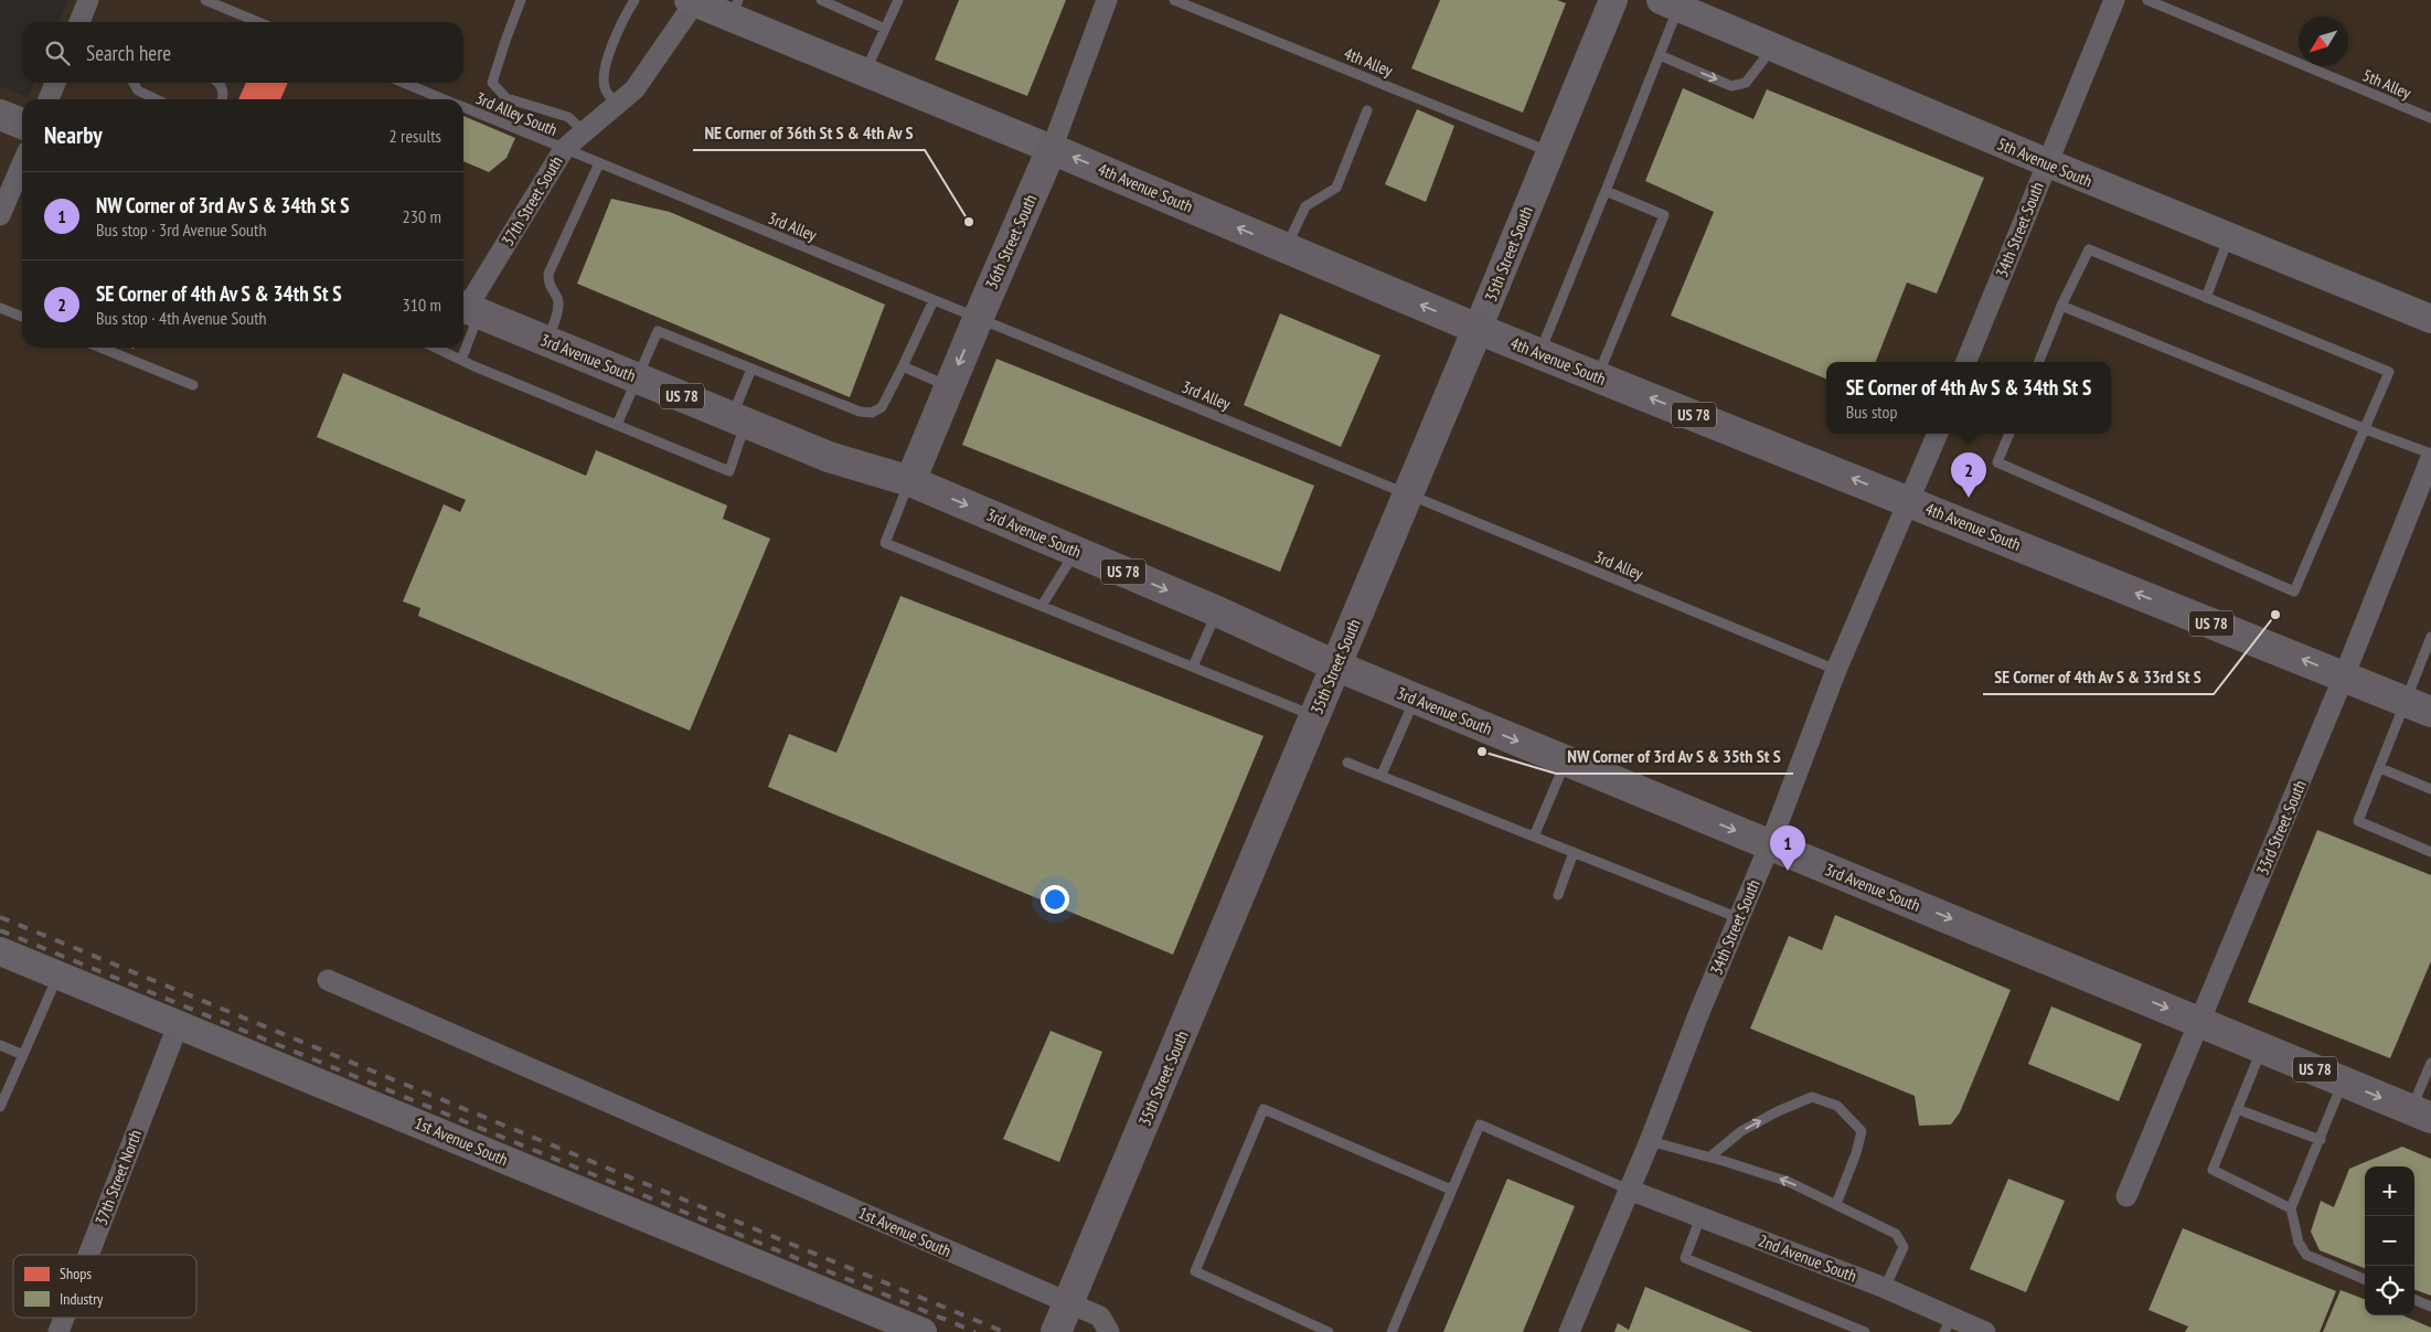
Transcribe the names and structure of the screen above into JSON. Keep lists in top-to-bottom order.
{
  "streets": {
    "main road": [
      "4th Avenue South",
      "36th Street South",
      "35th Street South",
      "3rd Avenue South",
      "US 78"
    ],
    "street": [
      "5th Avenue South",
      "37th Street South",
      "34th Street South",
      "33rd Street South",
      "1st Avenue South",
      "37th Street North",
      "2nd Avenue South"
    ],
    "lane": [
      "4th Alley",
      "5th Alley",
      "3rd Alley South",
      "3rd Alley"
    ]
  },
  "crossings": [
    ["4th Alley", "35th Street South"],
    ["3rd Alley South", "37th Street South"],
    ["3rd Alley South", "3rd Alley"],
    ["5th Avenue South", "34th Street South"],
    ["4th Avenue South", "37th Street South"],
    ["4th Avenue South", "34th Street South"],
    ["4th Avenue South", "36th Street South"],
    ["4th Avenue South", "35th Street South"],
    ["4th Avenue South", "33rd Street South"],
    ["37th Street South", "3rd Alley"],
    ["37th Street South", "3rd Avenue South"],
    ["3rd Alley", "34th Street South"],
    ["3rd Alley", "36th Street South"],
    ["3rd Alley", "35th Street South"],
    ["34th Street South", "3rd Avenue South"],
    ["34th Street South", "2nd Avenue South"],
    ["36th Street South", "3rd Avenue South"],
    ["35th Street South", "3rd Avenue South"],
    ["3rd Avenue South", "33rd Street South"],
    ["1st Avenue South", "37th Street North"]
  ],
  "one_way": ["4th Avenue South", "3rd Avenue South"],
  "places": ["NE Corner of 36th St S & 4th Av S", "SE Corner of 4th Av S & 33rd St S", "NW Corner of 3rd Av S & 35th St S"],
  "legend": ["Shops", "Industry"],
  "north": "bottom left",
  "page": {
    "search": "Search here",
    "heading": ["Nearby", "2 results"],
    "list": [
      {
        "mark": "1",
        "name": "NW Corner of 3rd Av S & 34th St S",
        "note": "Bus stop · 3rd Avenue South",
        "value": "230 m"
      },
      {
        "mark": "2",
        "name": "SE Corner of 4th Av S & 34th St S",
        "note": "Bus stop · 4th Avenue South",
        "value": "310 m"
      }
    ],
    "popup": ["SE Corner of 4th Av S & 34th St S", "Bus stop"],
    "pins": ["2", "1"],
    "map_buttons": ["+", "−"]
  }
}
